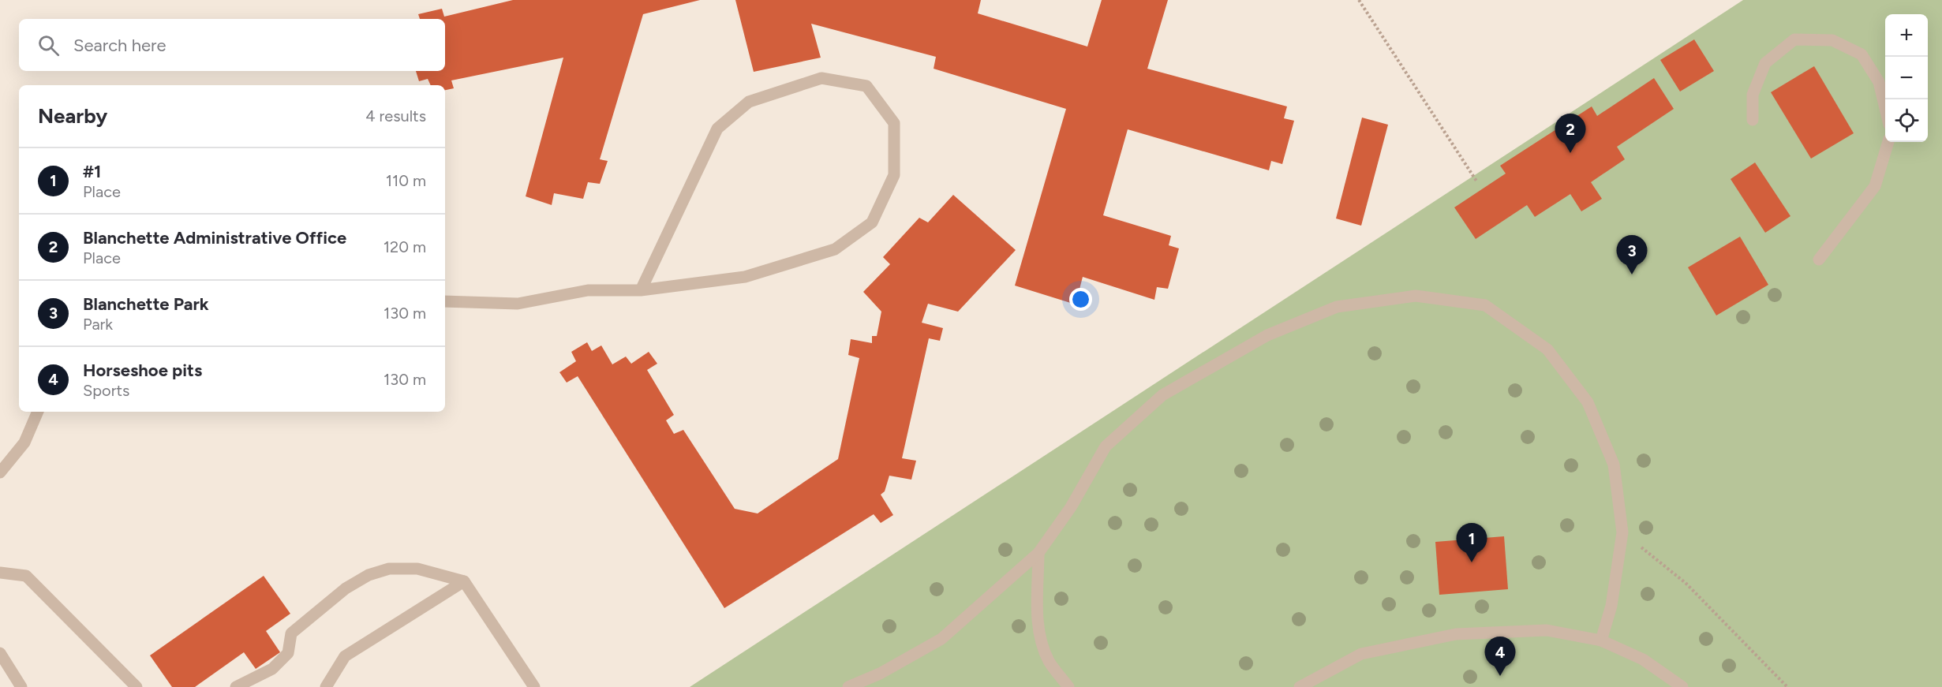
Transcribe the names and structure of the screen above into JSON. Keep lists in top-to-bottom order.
{
  "page": {
    "map_buttons": ["+", "−"],
    "search": "Search here",
    "heading": ["Nearby", "4 results"],
    "pins": [
      "2",
      "3",
      "1",
      "4"
    ],
    "list": [
      {
        "mark": "1",
        "name": "#1",
        "note": "Place",
        "value": "110 m"
      },
      {
        "mark": "2",
        "name": "Blanchette Administrative Office",
        "note": "Place",
        "value": "120 m"
      },
      {
        "mark": "3",
        "name": "Blanchette Park",
        "note": "Park",
        "value": "130 m"
      },
      {
        "mark": "4",
        "name": "Horseshoe pits",
        "note": "Sports",
        "value": "130 m"
      }
    ]
  }
}
